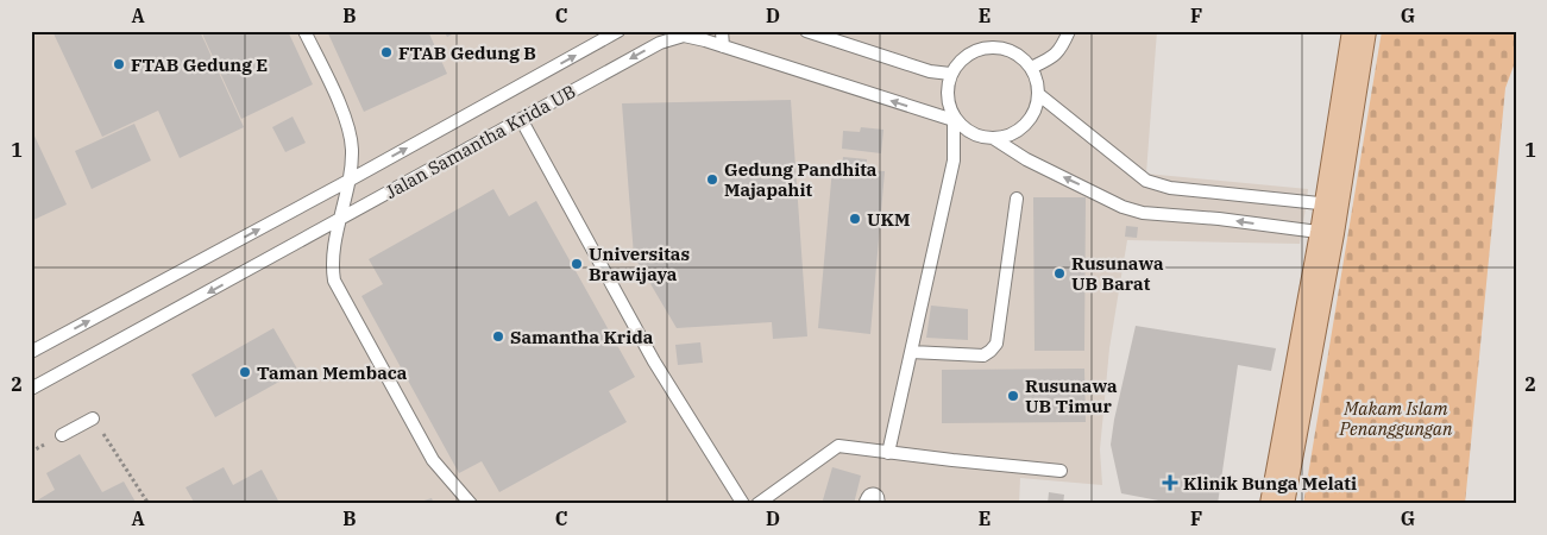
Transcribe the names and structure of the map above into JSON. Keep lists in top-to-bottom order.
{
  "streets": {
    "lane": ["Jalan Samantha Krida UB"]
  },
  "parks": ["Makam Islam Penanggungan"],
  "places": {
    "other": [
      "FTAB Gedung B",
      "FTAB Gedung E",
      "Gedung Pandhita Majapahit",
      "UKM",
      "Universitas Brawijaya",
      "Rusunawa UB Barat",
      "Samantha Krida",
      "Taman Membaca",
      "Rusunawa UB Timur"
    ],
    "health": ["Klinik Bunga Melati"]
  },
  "grid": {
    "columns": [
      "A",
      "B",
      "C",
      "D",
      "E",
      "F",
      "G"
    ],
    "rows": ["1", "2"]
  }
}
